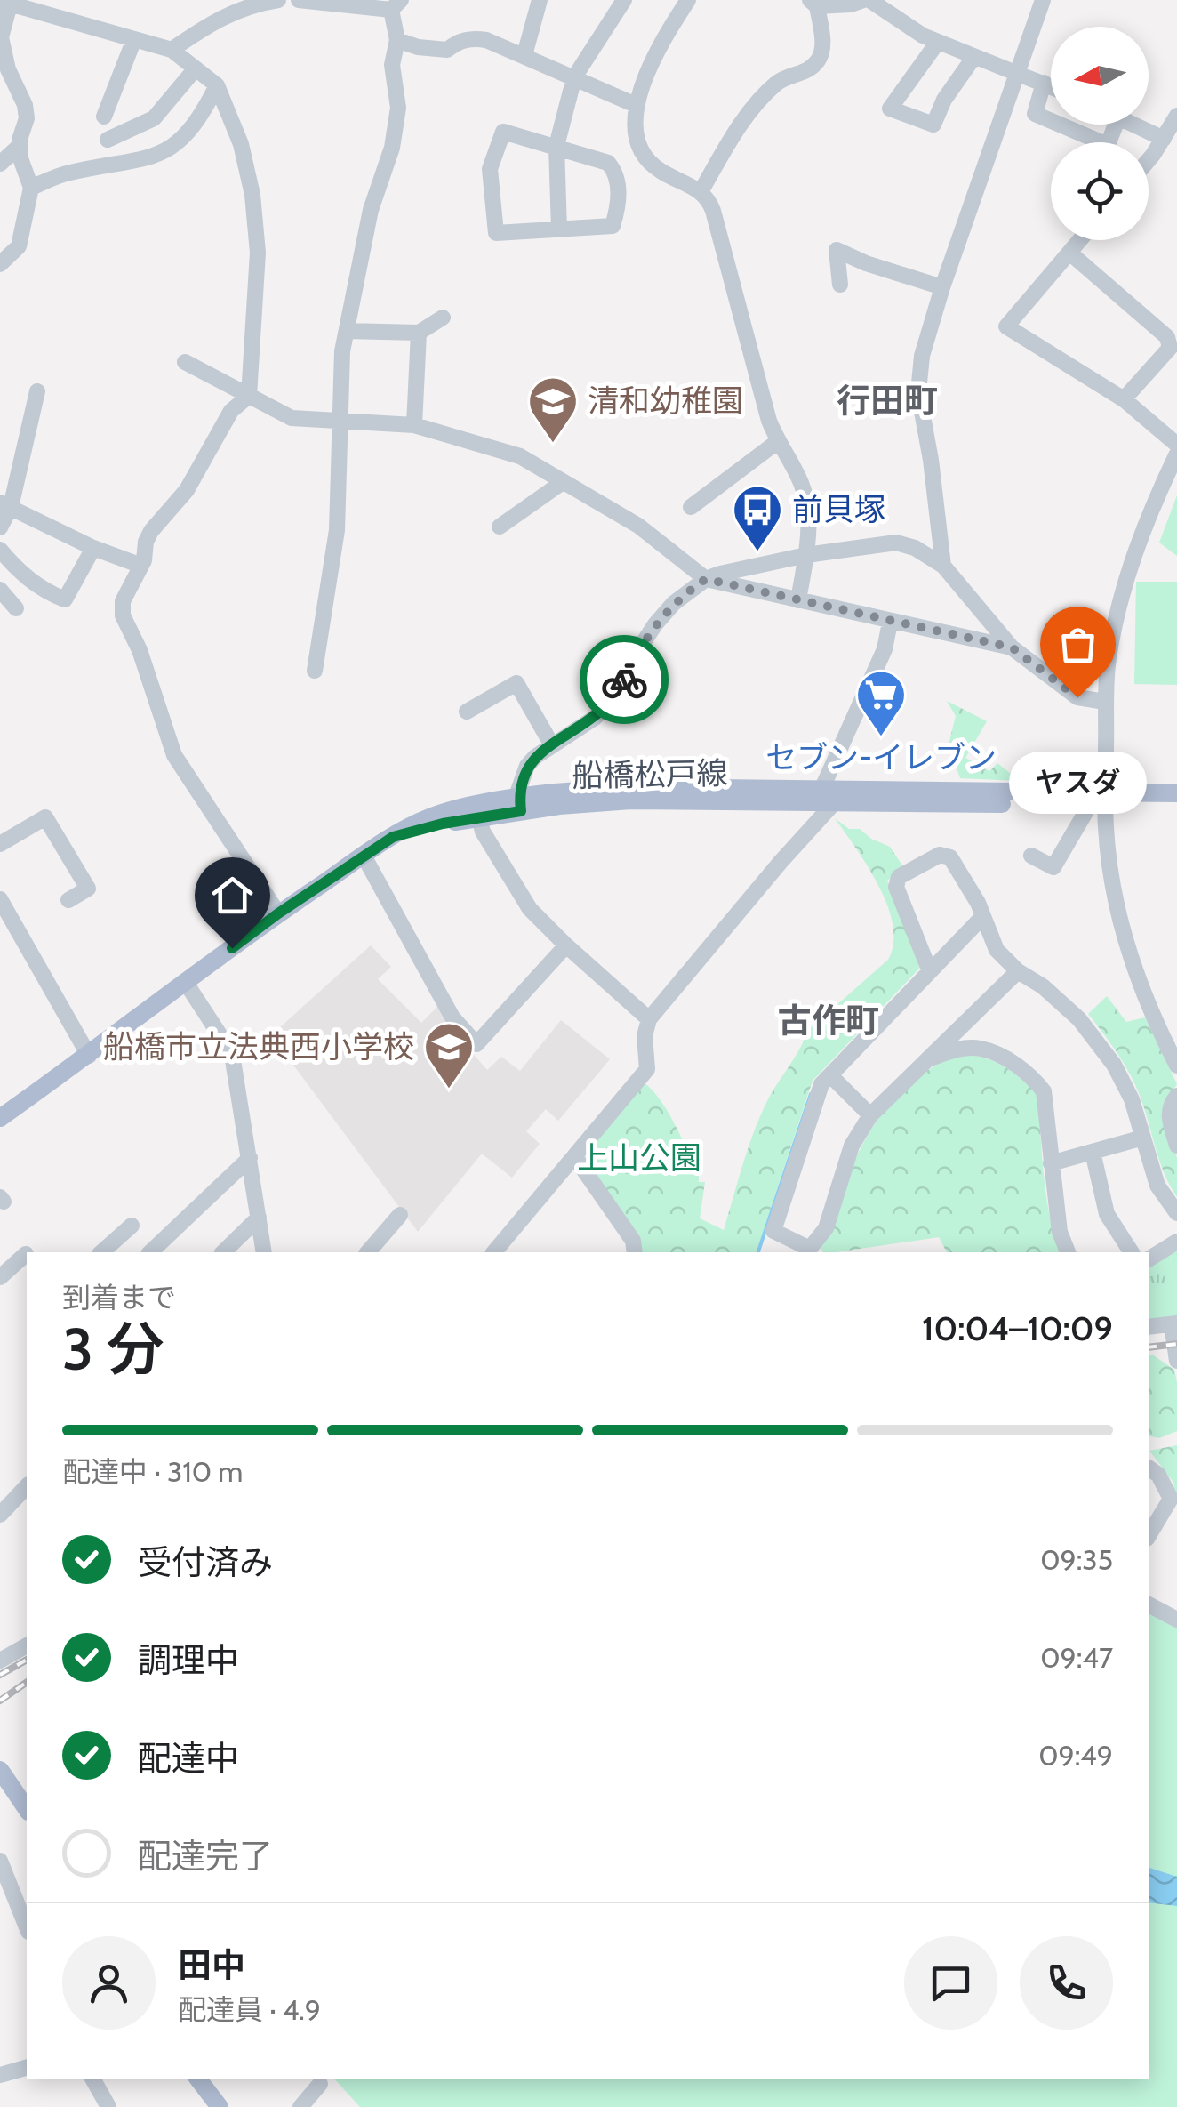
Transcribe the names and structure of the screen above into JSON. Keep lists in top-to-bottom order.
{
  "streets": {
    "main road": ["船橋松戸線"]
  },
  "districts": ["行田町", "古作町"],
  "parks": ["上山公園"],
  "places": {
    "school or university": ["清和幼稚園", "船橋市立法典西小学校"],
    "bus stop": ["前貝塚"],
    "other": ["ヤスダ"],
    "supermarket": ["セブン-イレブン"]
  },
  "north": "left",
  "page": {
    "bubble": "ヤスダ",
    "heading": ["3 分", "到着まで", "10:04–10:09"],
    "panel": ["田中", "配達員 · 4.9"],
    "bar": "配達中 · 310 m",
    "list": [
      ["受付済み", "09:35"],
      ["調理中", "09:47"],
      ["配達中", "09:49"],
      "配達完了"
    ]
  }
}
